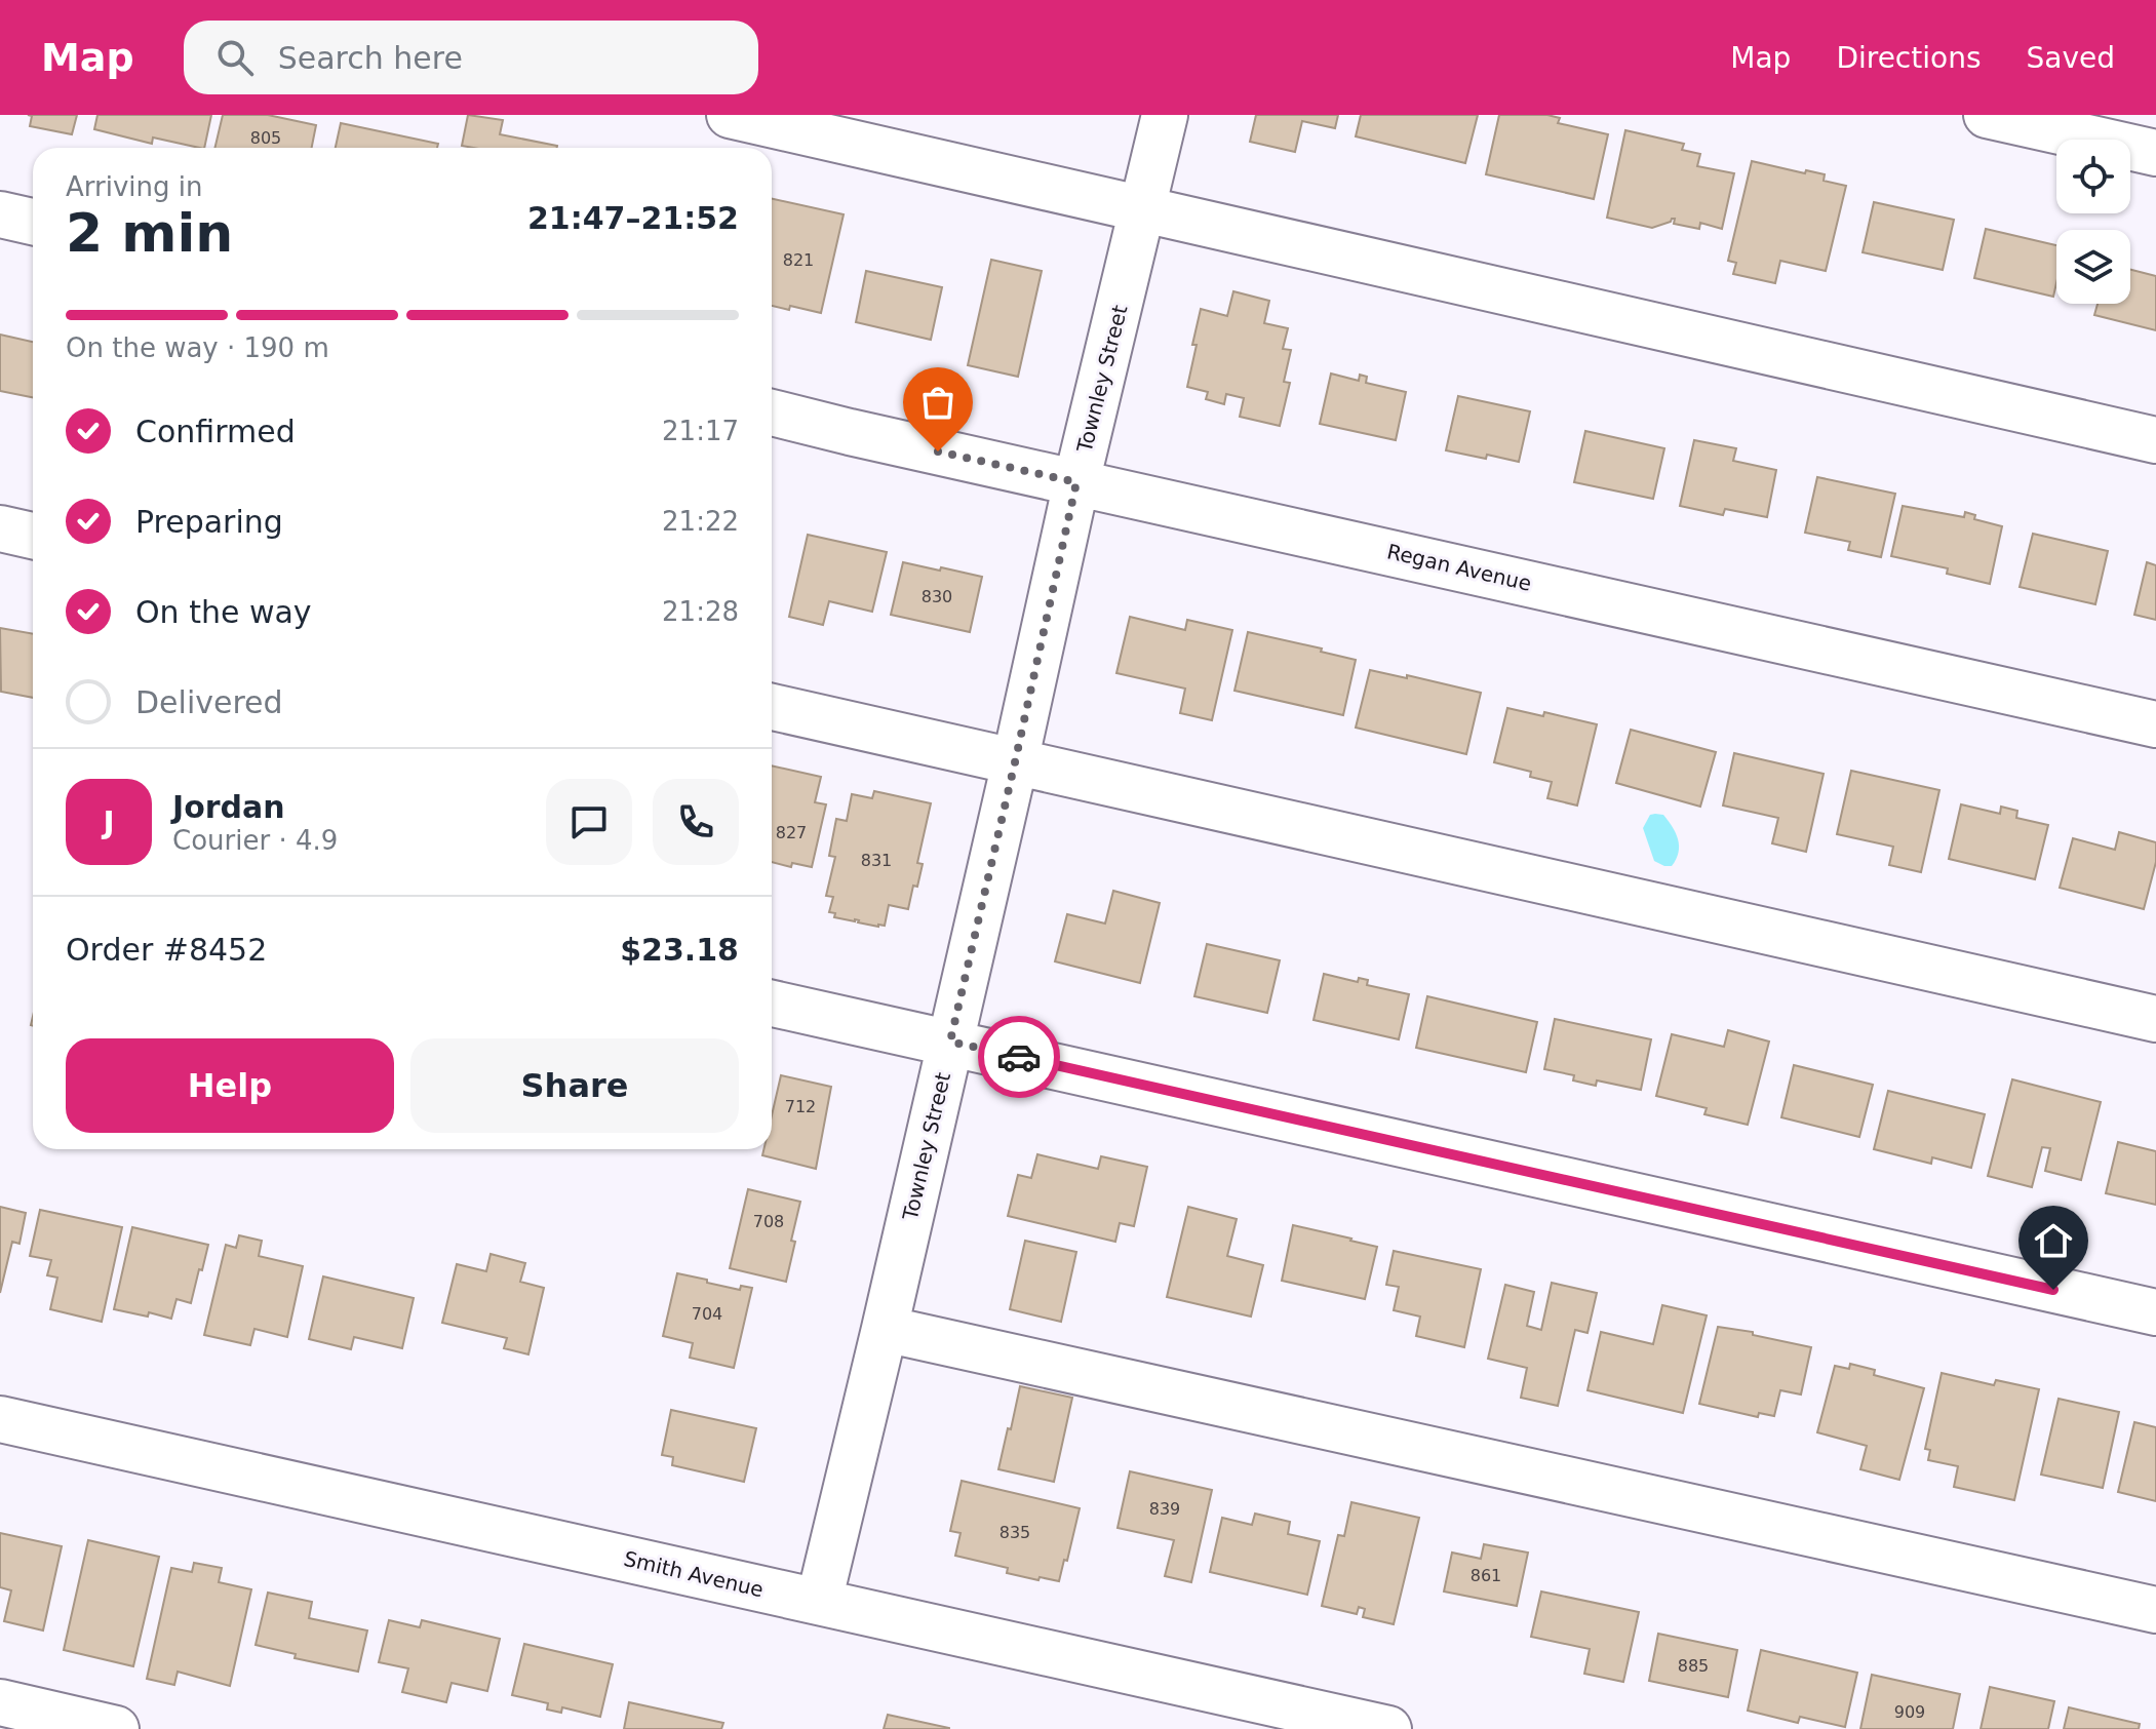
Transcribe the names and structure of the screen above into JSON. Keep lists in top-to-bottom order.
{
  "streets": {
    "street": ["Townley Street", "Regan Avenue", "Smith Avenue"]
  },
  "crossings": [
    ["Townley Street", "Regan Avenue"],
    ["Townley Street", "Smith Avenue"]
  ],
  "house_numbers": [
    "805",
    "821",
    "830",
    "827",
    "831",
    "712",
    "708",
    "704",
    "839",
    "835",
    "861",
    "885",
    "909"
  ],
  "page": {
    "header": "Map",
    "search": "Search here",
    "nav": ["Map", "Directions", "Saved"],
    "heading": ["2 min", "Arriving in", "21:47–21:52"],
    "panel": [
      "Jordan",
      "Courier · 4.9",
      "Order #8452",
      "$23.18"
    ],
    "bar": "On the way · 190 m",
    "list": [
      ["Confirmed", "21:17"],
      ["Preparing", "21:22"],
      ["On the way", "21:28"],
      "Delivered"
    ],
    "round": "J",
    "buttons": ["Help", "Share"]
  }
}
